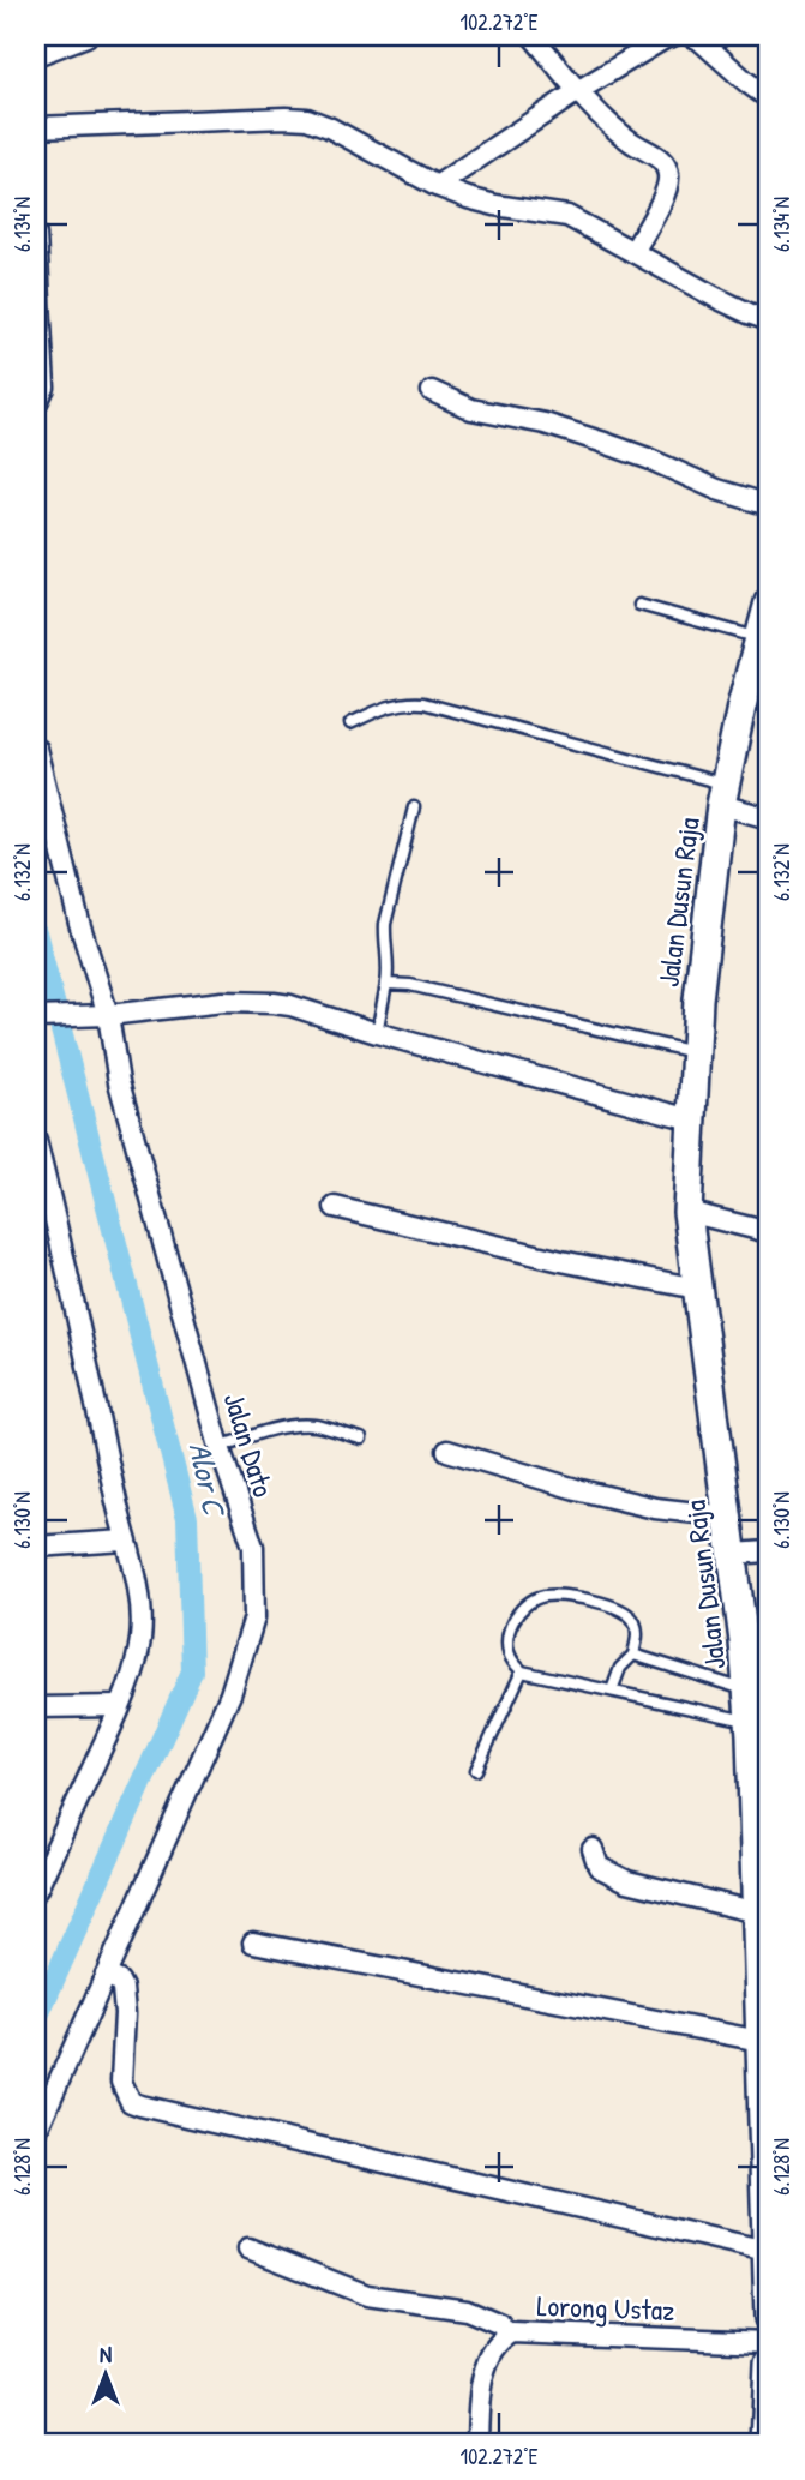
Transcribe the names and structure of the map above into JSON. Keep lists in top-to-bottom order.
{
  "streets": {
    "main road": ["Jalan Dusun Raja"],
    "street": ["Jalan Dato", "Lorong Ustaz"]
  },
  "water": ["Alor C"],
  "north": "top",
  "coordinates": [
    "102.272°E",
    "6.134°N",
    "6.132°N",
    "6.130°N",
    "6.128°N"
  ]
}
